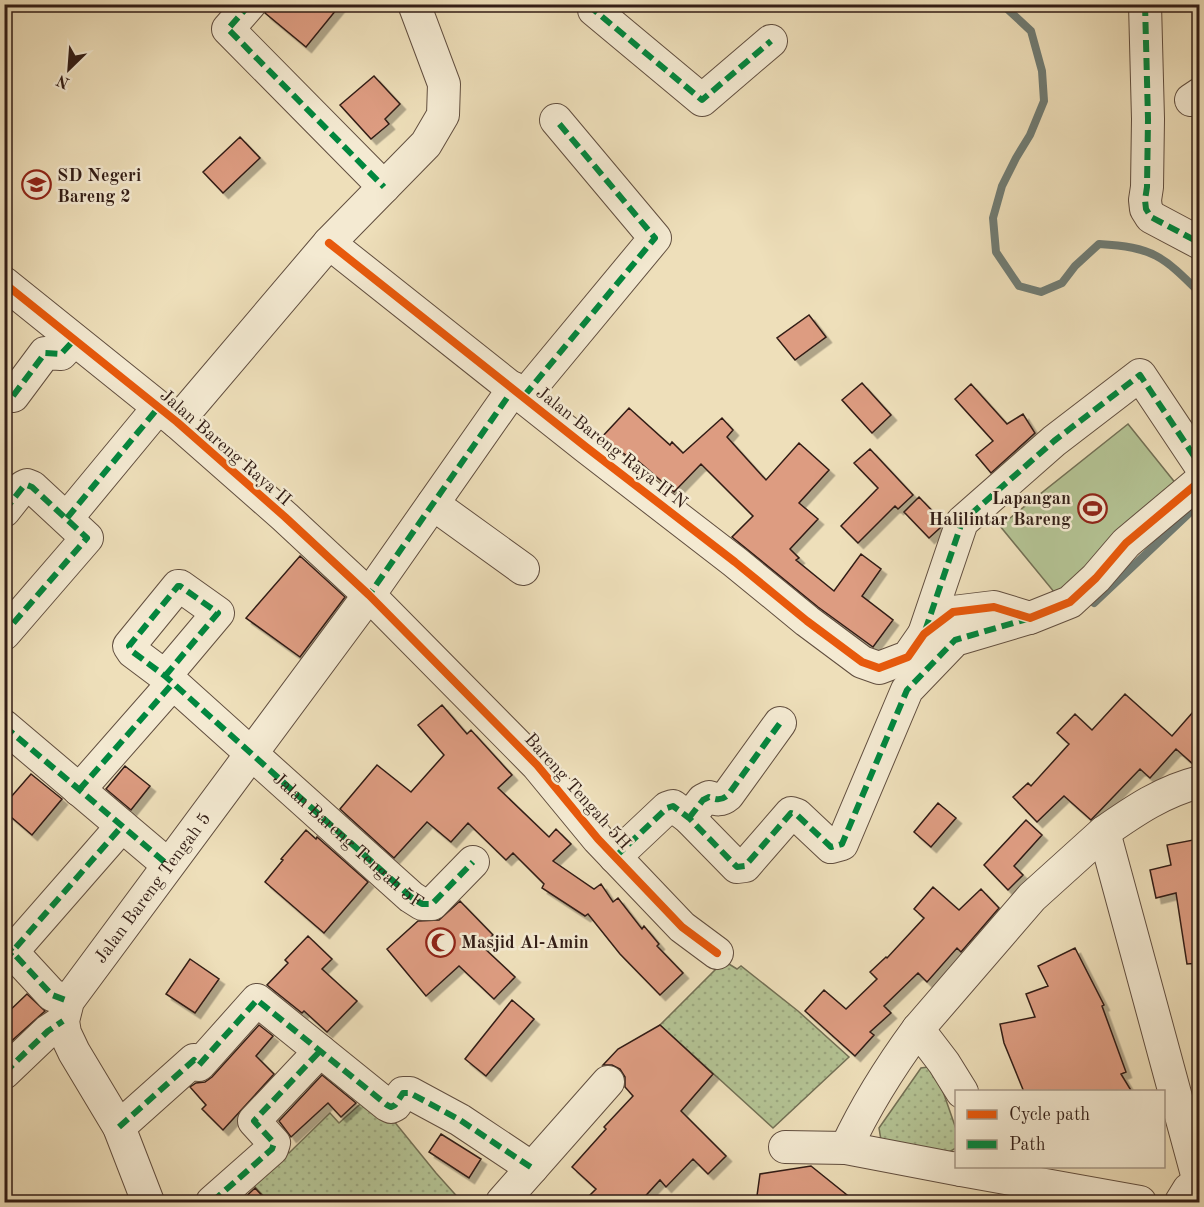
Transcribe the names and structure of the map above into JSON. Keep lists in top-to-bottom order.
{
  "streets": {
    "street": [
      "Jalan Bareng Raya II",
      "Jalan Bareng Raya II N",
      "Bareng Tengah 5H",
      "Jalan Bareng Tengah 5F",
      "Jalan Bareng Tengah 5"
    ]
  },
  "crossings": [
    ["Jalan Bareng Raya II", "Bareng Tengah 5H"],
    ["Jalan Bareng Raya II", "Jalan Bareng Tengah 5"],
    ["Jalan Bareng Raya II N", "Jalan Bareng Tengah 5"],
    ["Bareng Tengah 5H", "Jalan Bareng Tengah 5"],
    ["Jalan Bareng Tengah 5F", "Jalan Bareng Tengah 5"]
  ],
  "places": {
    "school or university": ["SD Negeri Bareng 2"],
    "sports": ["Lapangan Halilintar Bareng"],
    "mosque": ["Masjid Al-Amin"]
  },
  "legend": ["Cycle path", "Path"],
  "north": "bottom left"
}
